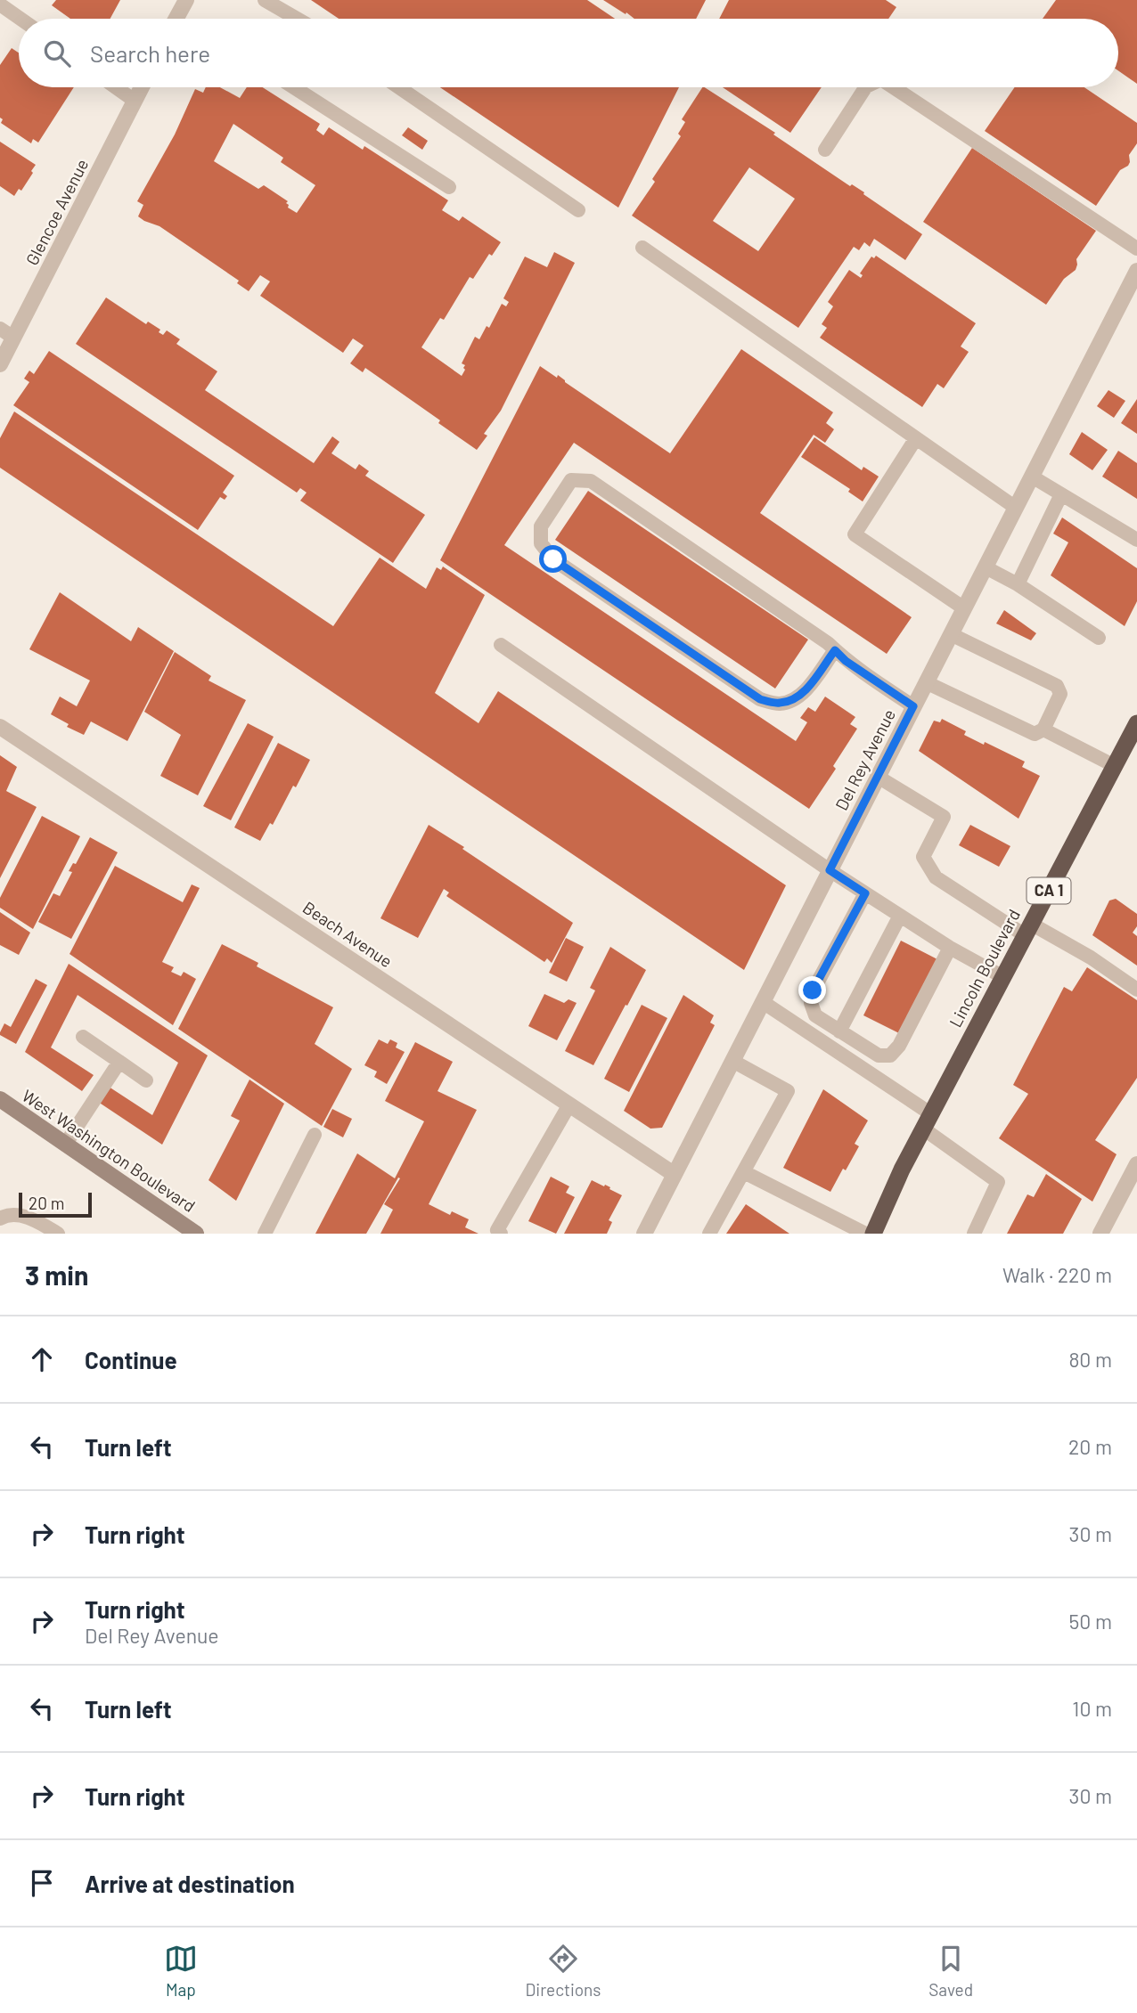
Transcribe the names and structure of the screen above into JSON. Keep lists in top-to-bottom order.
{
  "streets": {
    "highway": ["CA 1", "Lincoln Boulevard"],
    "main road": ["West Washington Boulevard"],
    "street": ["Glencoe Avenue", "Del Rey Avenue", "Beach Avenue"]
  },
  "crossings": [
    ["Del Rey Avenue", "Beach Avenue"]
  ],
  "scale_bar": "20 m",
  "page": {
    "search": "Search here",
    "scale": "20 m",
    "heading": ["3 min", "Walk · 220 m"],
    "list": [
      ["Continue", "80 m"],
      ["Turn left", "20 m"],
      ["Turn right", "30 m"],
      ["Turn right", "Del Rey Avenue", "50 m"],
      ["Turn left", "10 m"],
      ["Turn right", "30 m"],
      "Arrive at destination"
    ],
    "nav": ["Map", "Directions", "Saved"]
  }
}
